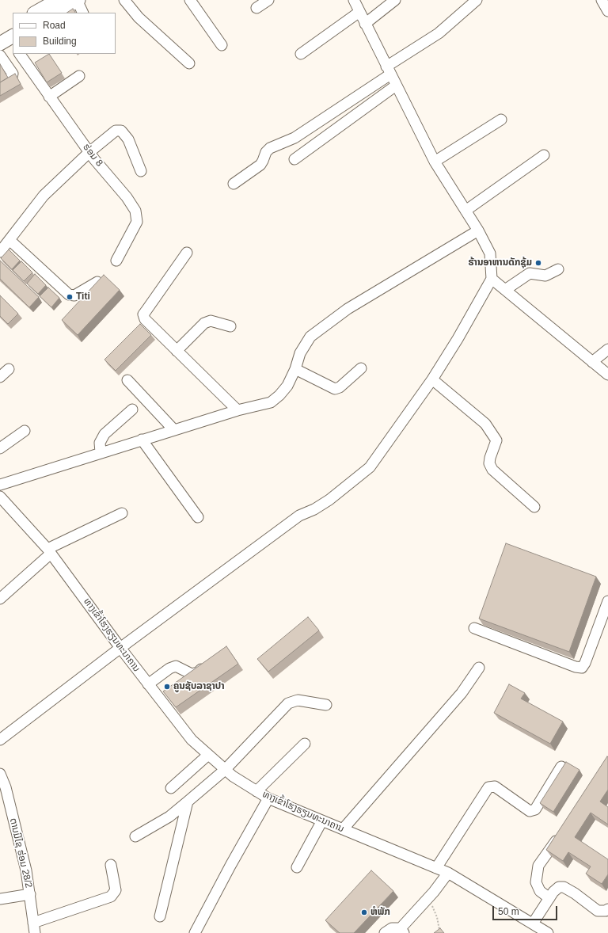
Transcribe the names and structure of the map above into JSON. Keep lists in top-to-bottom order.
{
  "streets": {
    "street": ["ຮ່ອມ 8", "ທາງເຂົ້າໂຮງຮຽນທະນາຄານ", "ຕານມີໄຊ ຮ່ອມ 28/2"]
  },
  "places": [
    "ຮ້ານອາຫານດັກຊຸ້ມ",
    "Titi",
    "ຄູນຊັບລາຊາປາ",
    "ຫໍພັກ"
  ],
  "legend": ["Road", "Building"],
  "scale_bar": "50 m"
}
